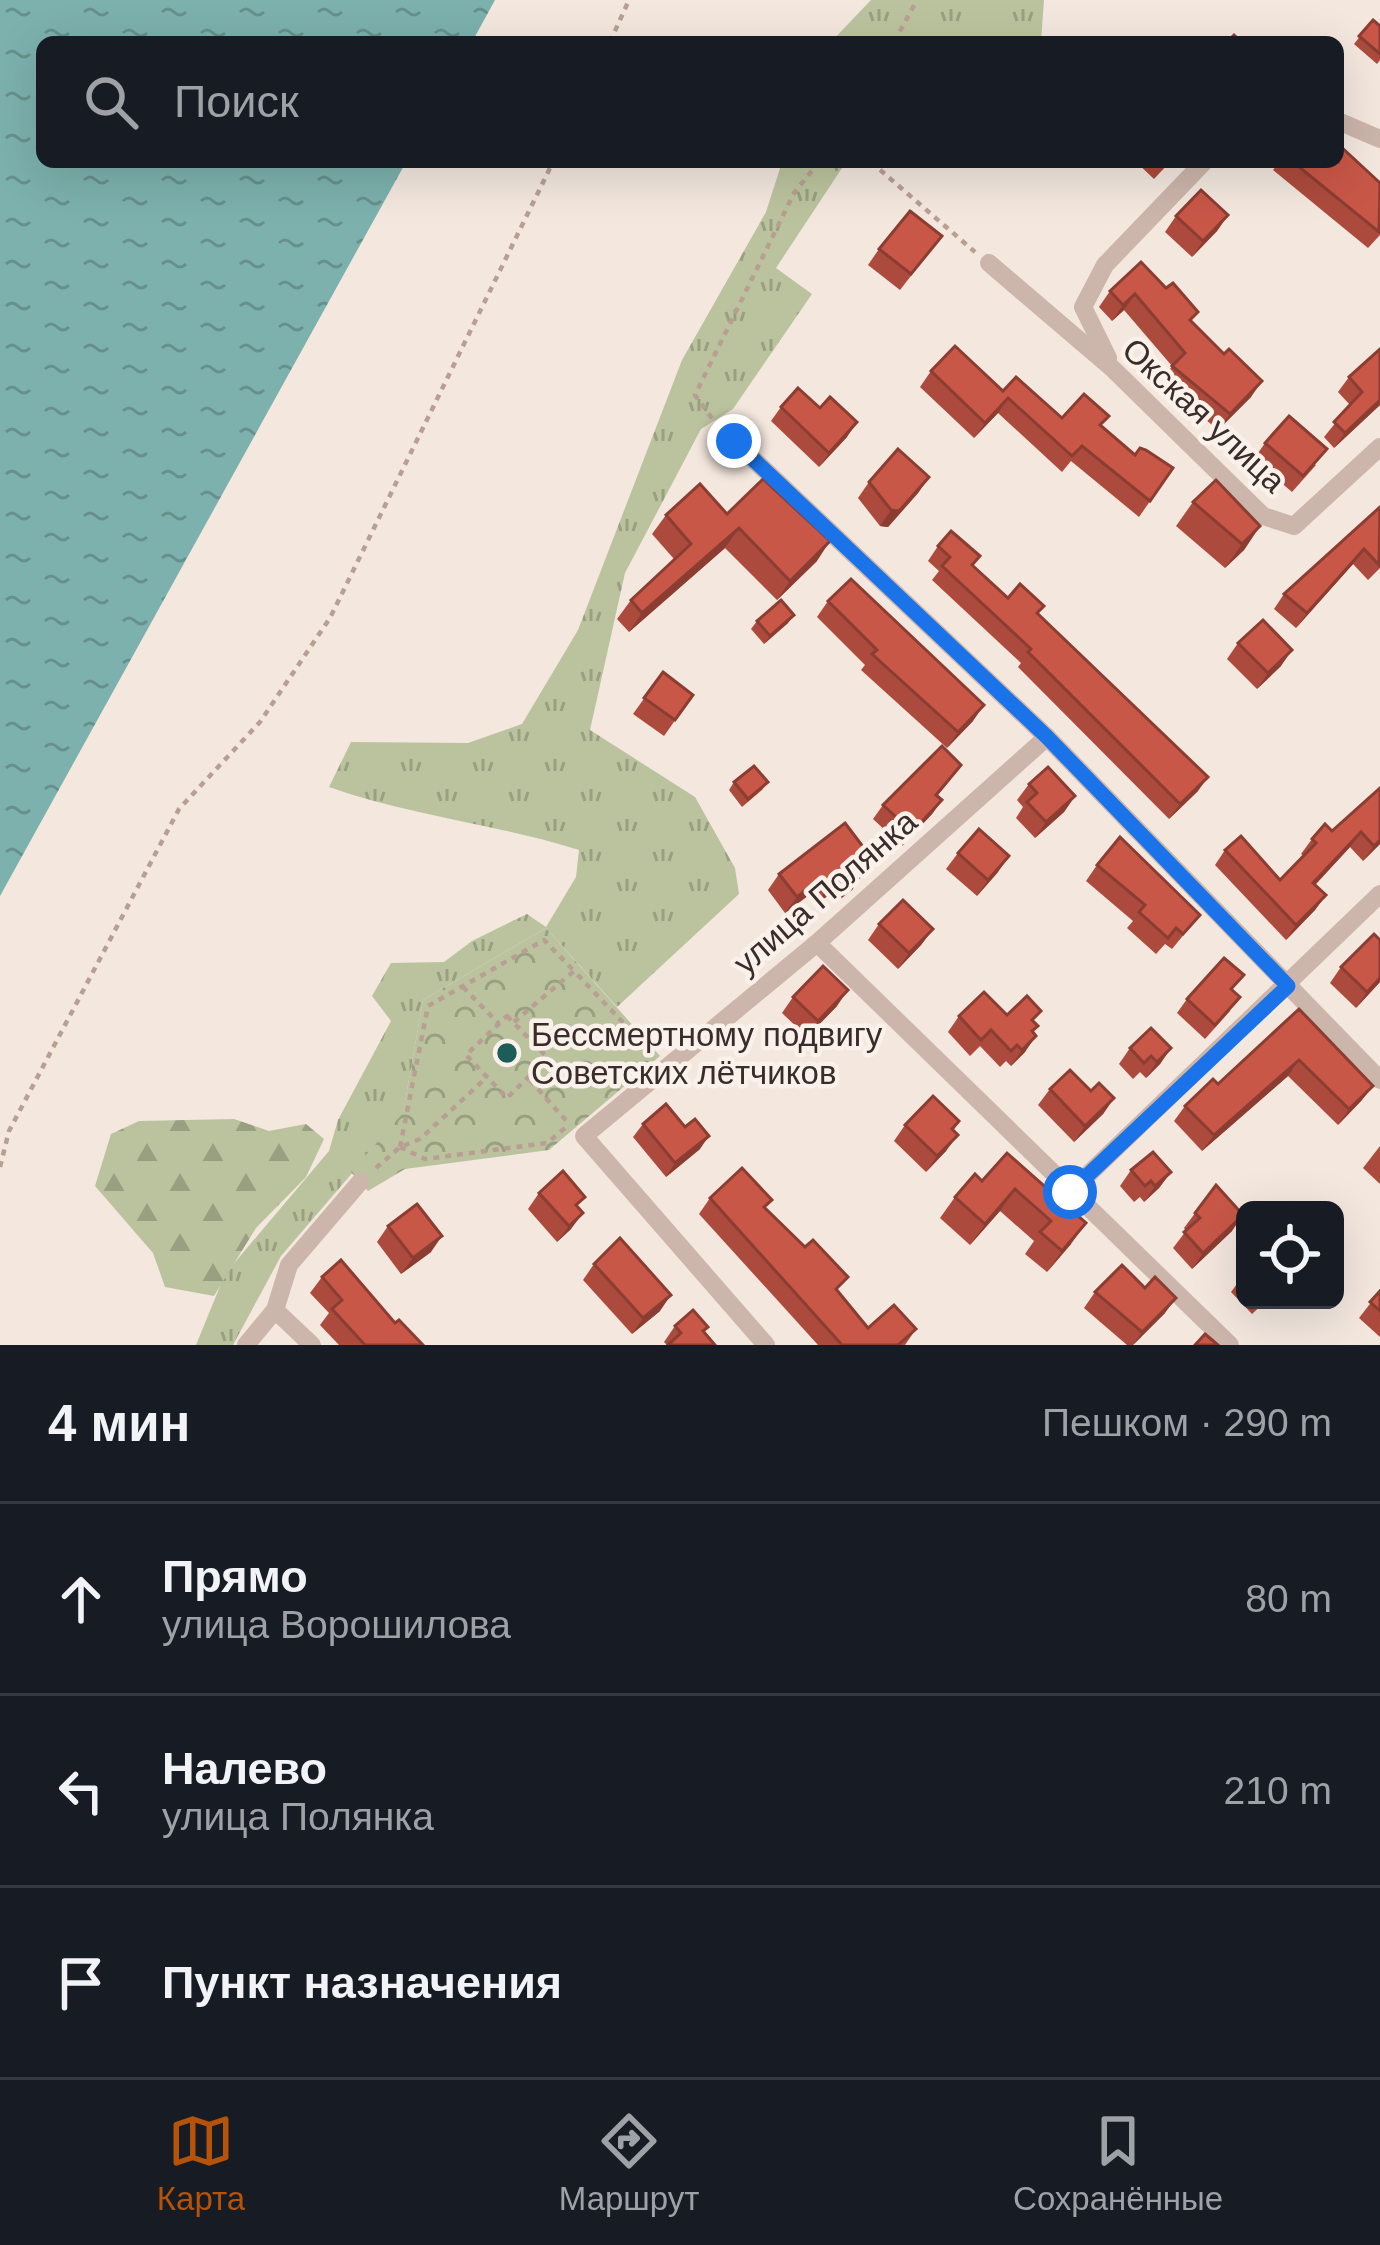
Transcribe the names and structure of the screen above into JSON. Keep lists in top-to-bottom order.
{
  "streets": {
    "street": ["Окская улица", "улица Полянка"]
  },
  "places": ["Бессмертному подвигу Советских лётчиков"],
  "page": {
    "search": "Поиск",
    "heading": ["4 мин", "Пешком · 290 m"],
    "list": [
      ["Прямо", "улица Ворошилова", "80 m"],
      ["Налево", "улица Полянка", "210 m"],
      "Пункт назначения"
    ],
    "nav": ["Карта", "Маршрут", "Сохранённые"]
  }
}
